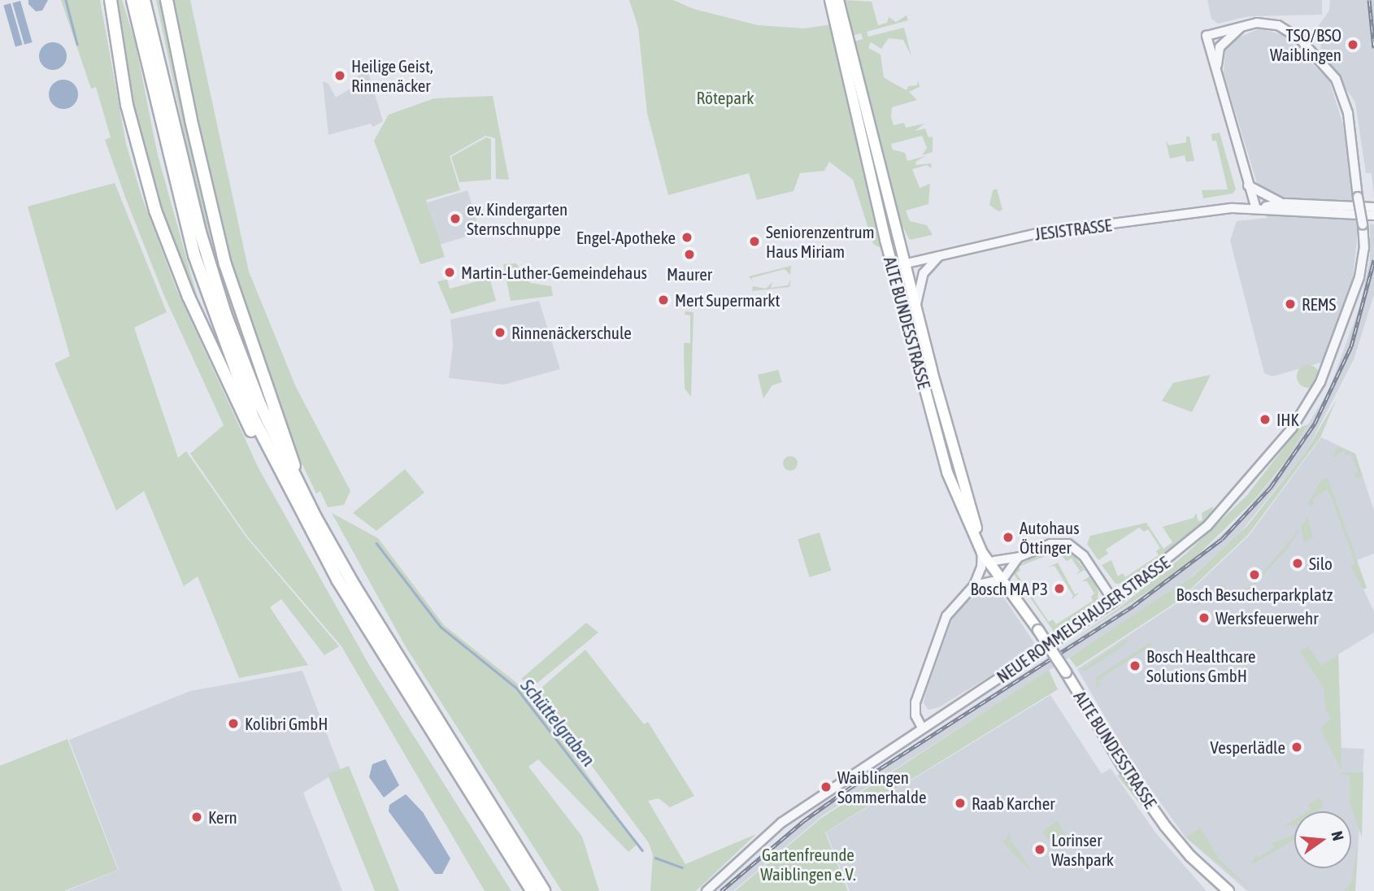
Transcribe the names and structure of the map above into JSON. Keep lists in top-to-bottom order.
{
  "streets": {
    "main road": ["ALTE BUNDESSTRASSE"],
    "street": ["JESISTRASSE", "NEUE ROMMELSHAUSER STRASSE"]
  },
  "crossings": [
    ["JESISTRASSE", "ALTE BUNDESSTRASSE"]
  ],
  "water": ["Schüttelgraben"],
  "parks": ["Rötepark", "Gartenfreunde Waiblingen e.V."],
  "places": [
    "TSO/BSO Waiblingen",
    "Heilige Geist, Rinnenäcker",
    "ev. Kindergarten Sternschnuppe",
    "Engel-Apotheke",
    "Seniorenzentrum Haus Miriam",
    "Maurer",
    "Martin-Luther-Gemeindehaus",
    "Mert Supermarkt",
    "REMS",
    "Rinnenäckerschule",
    "IHK",
    "Autohaus Öttinger",
    "Silo",
    "Bosch Besucherparkplatz",
    "Bosch MA P3",
    "Werksfeuerwehr",
    "Bosch Healthcare Solutions GmbH",
    "Kolibri GmbH",
    "Vesperlädle",
    "Waiblingen Sommerhalde",
    "Raab Karcher",
    "Kern",
    "Lorinser Washpark"
  ],
  "north": "right"
}
